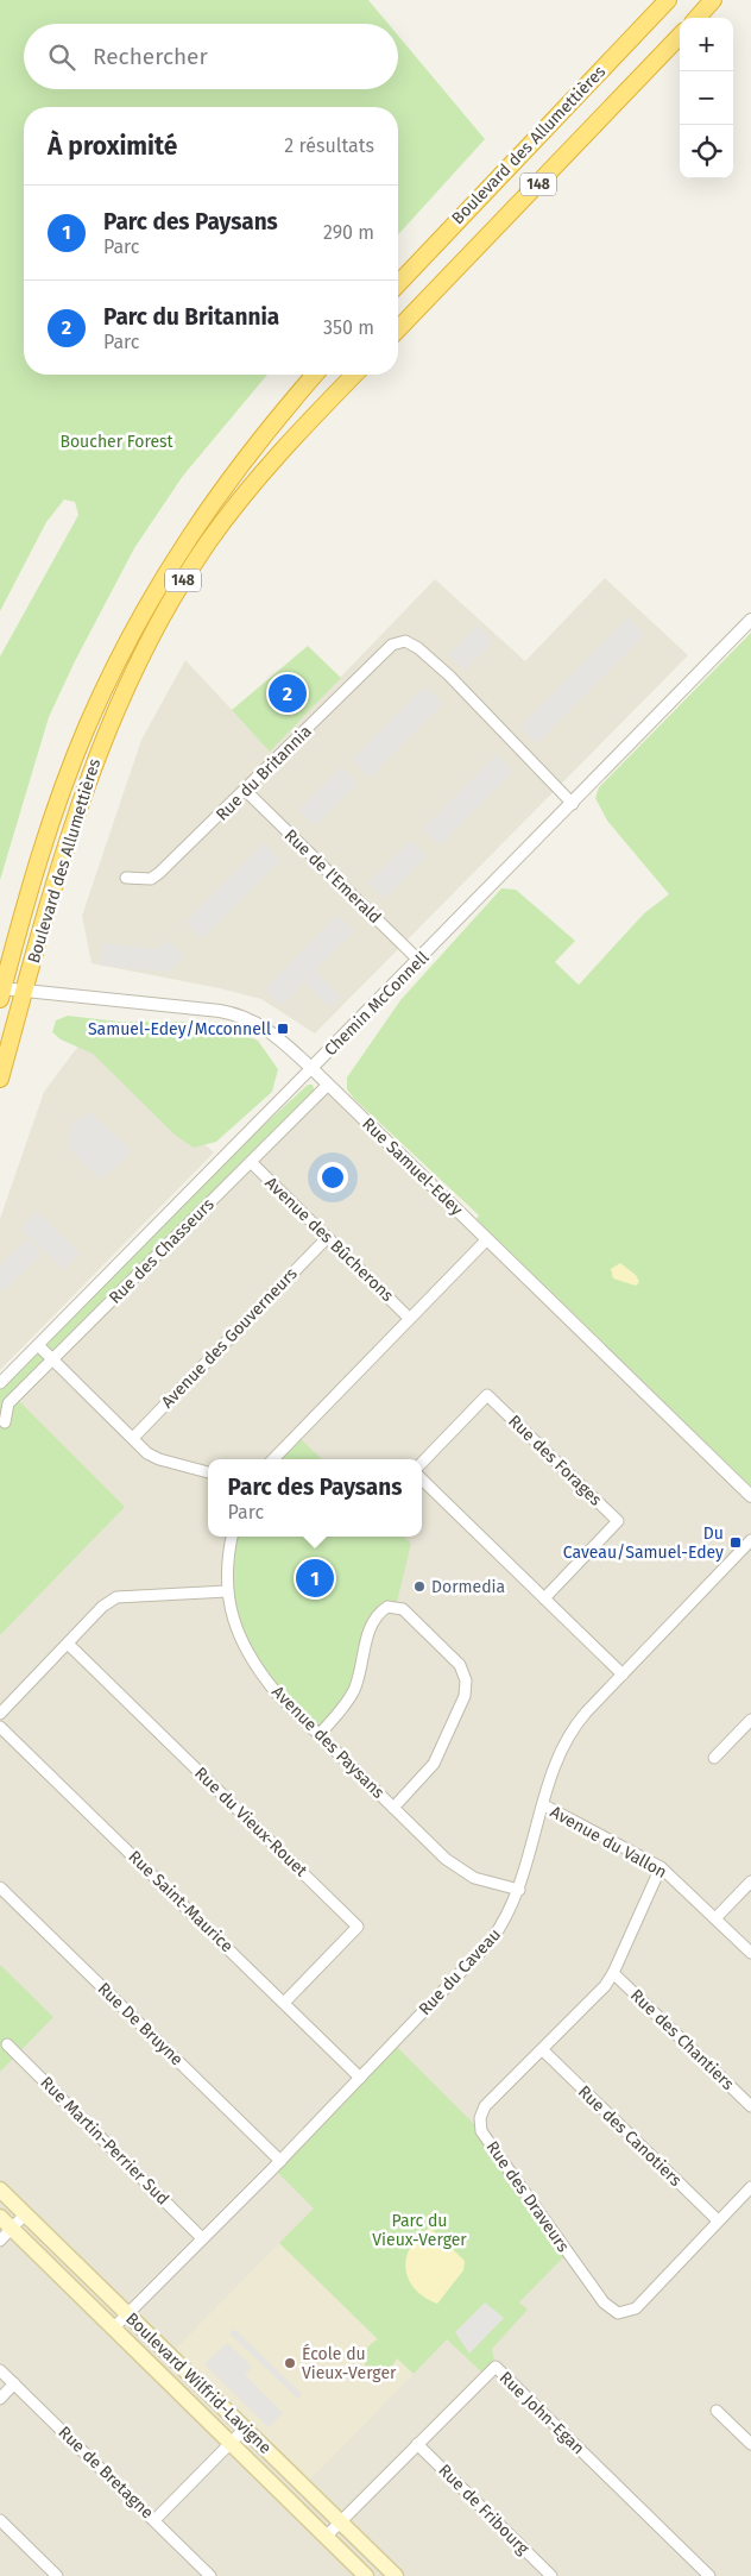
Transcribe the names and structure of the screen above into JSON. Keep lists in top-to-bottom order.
{
  "streets": {
    "highway": ["Boulevard des Allumettières", "148"],
    "main road": ["Boulevard Wilfrid-Lavigne"],
    "street": [
      "Rue du Britannia",
      "Rue de l'Emerald",
      "Chemin McConnell",
      "Rue Samuel-Edey",
      "Avenue des Bûcherons",
      "Rue des Chasseurs",
      "Avenue des Gouverneurs",
      "Rue des Forages",
      "Avenue des Paysans",
      "Rue du Vieux-Rouet",
      "Avenue du Vallon",
      "Rue Saint-Maurice",
      "Rue du Caveau",
      "Rue De Bruyne",
      "Rue des Chantiers",
      "Rue des Canotiers",
      "Rue Martin-Perrier Sud",
      "Rue des Draveurs",
      "Rue John-Egan",
      "Rue de Bretagne",
      "Rue de Fribourg"
    ]
  },
  "crossings": [
    ["Boulevard des Allumettières", "Rue Samuel-Edey"],
    ["Rue du Britannia", "Rue de l'Emerald"],
    ["Rue du Britannia", "Chemin McConnell"],
    ["Rue de l'Emerald", "Chemin McConnell"],
    ["Chemin McConnell", "Rue Samuel-Edey"],
    ["Rue Samuel-Edey", "Rue des Chasseurs"],
    ["Avenue des Bûcherons", "Rue des Chasseurs"],
    ["Avenue des Bûcherons", "Avenue des Gouverneurs"],
    ["Avenue des Paysans", "Rue du Caveau"],
    ["Rue du Vieux-Rouet", "Rue Saint-Maurice"],
    ["Avenue du Vallon", "Rue du Caveau"],
    ["Avenue du Vallon", "Rue des Draveurs"],
    ["Rue Saint-Maurice", "Rue du Caveau"],
    ["Rue du Caveau", "Rue De Bruyne"],
    ["Rue du Caveau", "Rue Martin-Perrier Sud"],
    ["Rue du Caveau", "Boulevard Wilfrid-Lavigne"],
    ["Rue des Chantiers", "Rue des Draveurs"],
    ["Rue des Canotiers", "Rue des Draveurs"],
    ["Boulevard Wilfrid-Lavigne", "Rue John-Egan"],
    ["Rue John-Egan", "Rue de Fribourg"]
  ],
  "parks": ["Boucher Forest", "Parc du Vieux-Verger"],
  "places": {
    "transit": ["Samuel-Edey/Mcconnell", "Du Caveau/Samuel-Edey"],
    "other": ["Dormedia", "École du Vieux-Verger"]
  },
  "page": {
    "map_buttons": ["+", "−"],
    "search": "Rechercher",
    "heading": ["À proximité", "2 résultats"],
    "list": [
      {
        "mark": "1",
        "name": "Parc des Paysans",
        "note": "Parc",
        "value": "290 m"
      },
      {
        "mark": "2",
        "name": "Parc du Britannia",
        "note": "Parc",
        "value": "350 m"
      }
    ],
    "pins": ["2", "1"],
    "popup": ["Parc des Paysans", "Parc"]
  }
}
